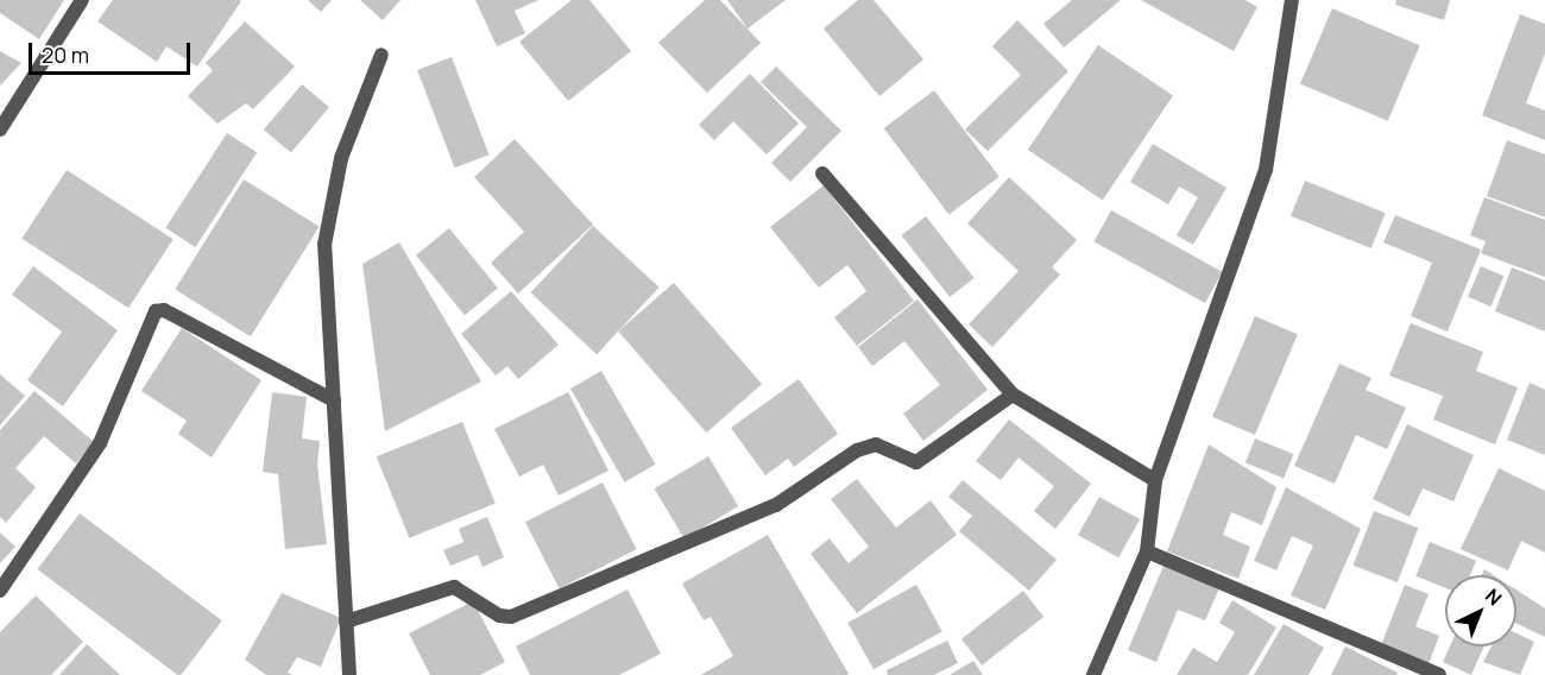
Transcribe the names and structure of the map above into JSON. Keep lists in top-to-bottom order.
{
  "scale_bar": "20 m",
  "north": "top right"
}
